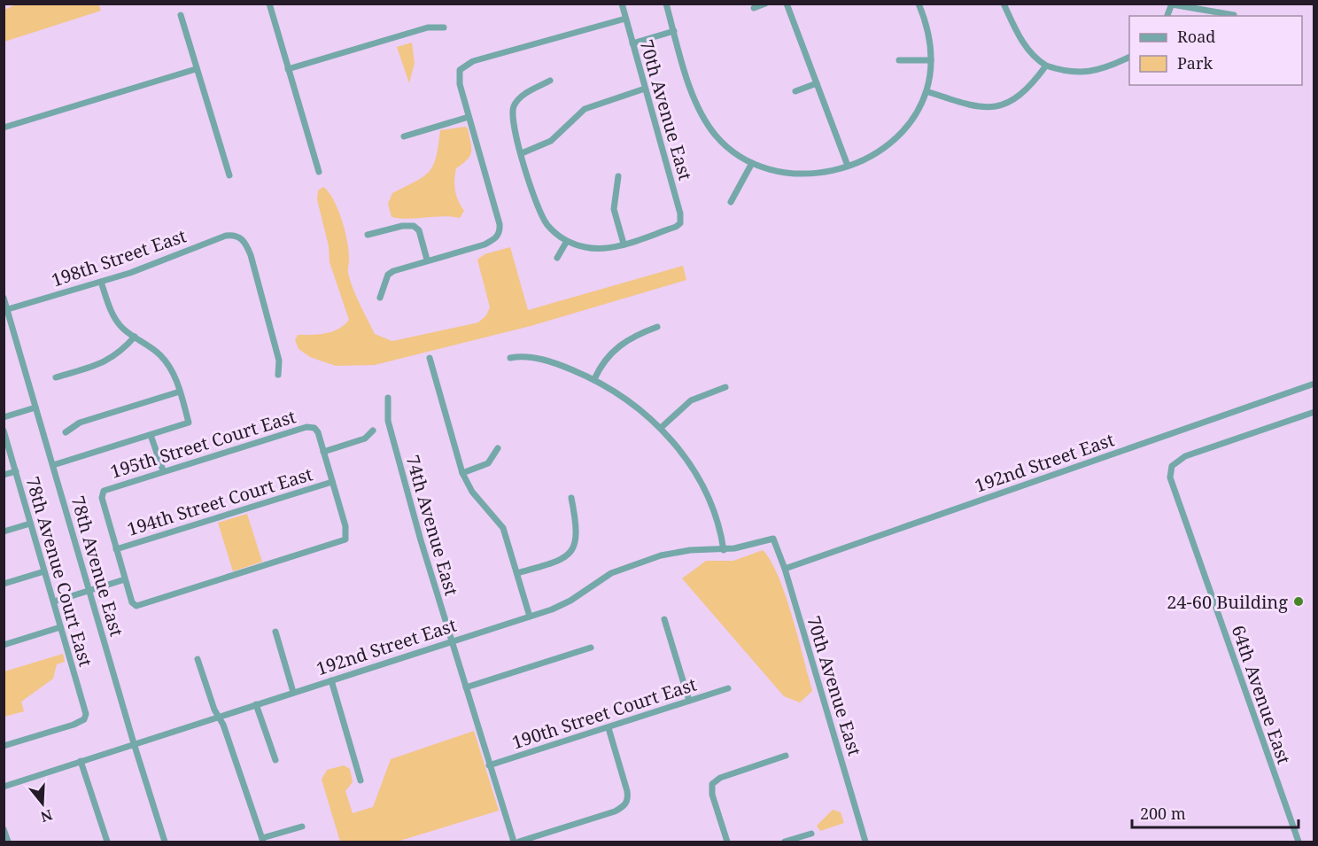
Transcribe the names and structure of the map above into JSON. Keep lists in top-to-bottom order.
{
  "streets": {
    "street": [
      "70th Avenue East",
      "198th Street East",
      "195th Street Court East",
      "192nd Street East",
      "194th Street Court East",
      "74th Avenue East",
      "78th Avenue East",
      "78th Avenue Court East",
      "64th Avenue East",
      "190th Street Court East"
    ]
  },
  "crossings": [
    ["70th Avenue East", "192nd Street East"],
    ["198th Street East", "78th Avenue East"],
    ["195th Street Court East", "194th Street Court East"],
    ["192nd Street East", "74th Avenue East"],
    ["192nd Street East", "78th Avenue East"],
    ["74th Avenue East", "190th Street Court East"]
  ],
  "places": ["24-60 Building"],
  "legend": ["Road", "Park"],
  "scale_bar": "200 m",
  "north": "bottom"
}
